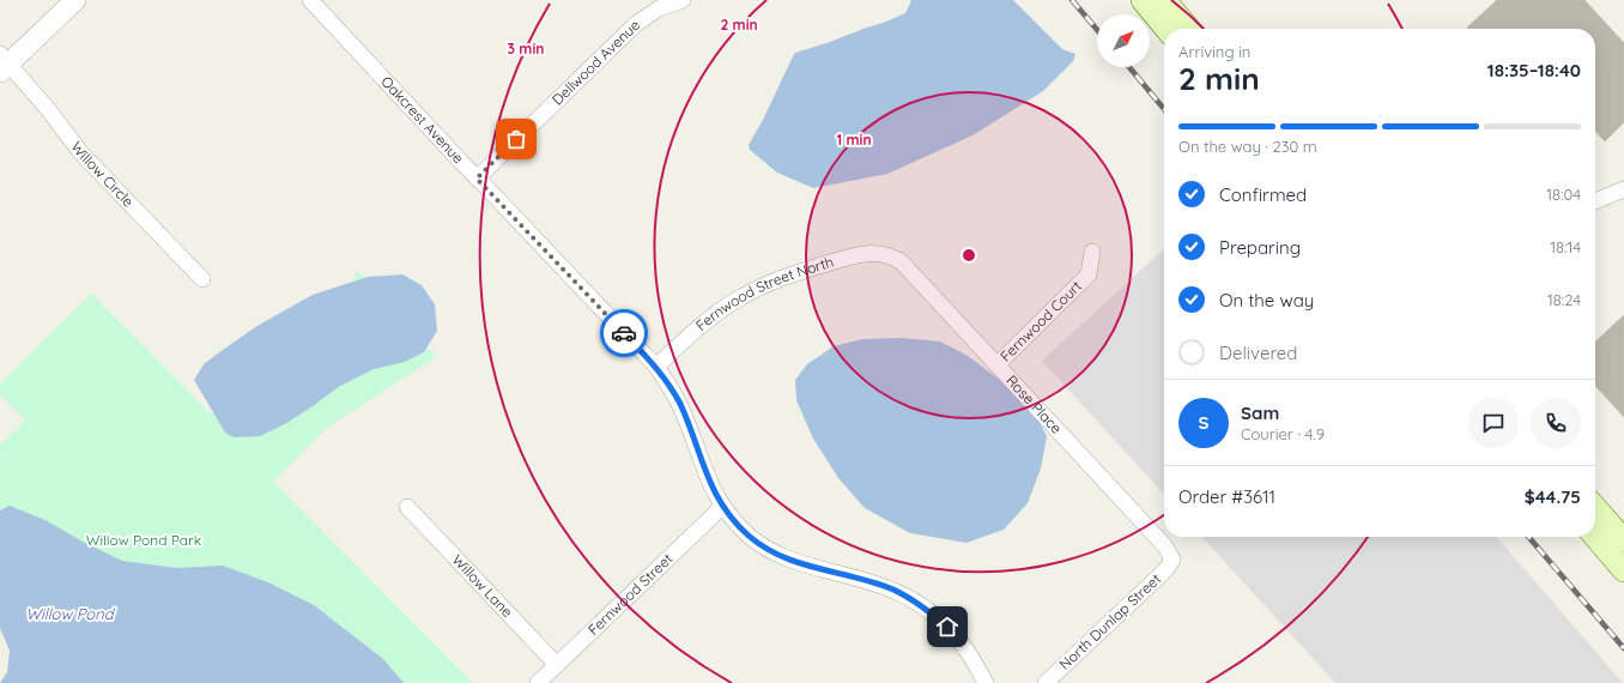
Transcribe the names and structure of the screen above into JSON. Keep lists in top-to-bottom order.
{
  "streets": {
    "street": [
      "Dellwood Avenue",
      "Oakcrest Avenue",
      "Willow Circle",
      "Fernwood Street North",
      "Fernwood Court",
      "Rose Place",
      "Willow Lane",
      "Fernwood Street",
      "North Dunlap Street"
    ]
  },
  "crossings": [
    ["Dellwood Avenue", "Oakcrest Avenue"],
    ["Oakcrest Avenue", "Fernwood Street North"],
    ["Oakcrest Avenue", "Fernwood Street"],
    ["Fernwood Street North", "Rose Place"],
    ["Fernwood Court", "Rose Place"],
    ["Rose Place", "North Dunlap Street"],
    ["Willow Lane", "Fernwood Street"]
  ],
  "water": ["Willow Pond"],
  "parks": ["Willow Pond Park"],
  "north": "top right",
  "page": {
    "heading": ["2 min", "Arriving in", "18:35–18:40"],
    "panel": [
      "Sam",
      "Courier · 4.9",
      "Order #3611",
      "$44.75"
    ],
    "bar": "On the way · 230 m",
    "list": [
      ["Confirmed", "18:04"],
      ["Preparing", "18:14"],
      ["On the way", "18:24"],
      "Delivered"
    ],
    "round": "S"
  },
  "rings": ["2 min", "3 min", "1 min"]
}
